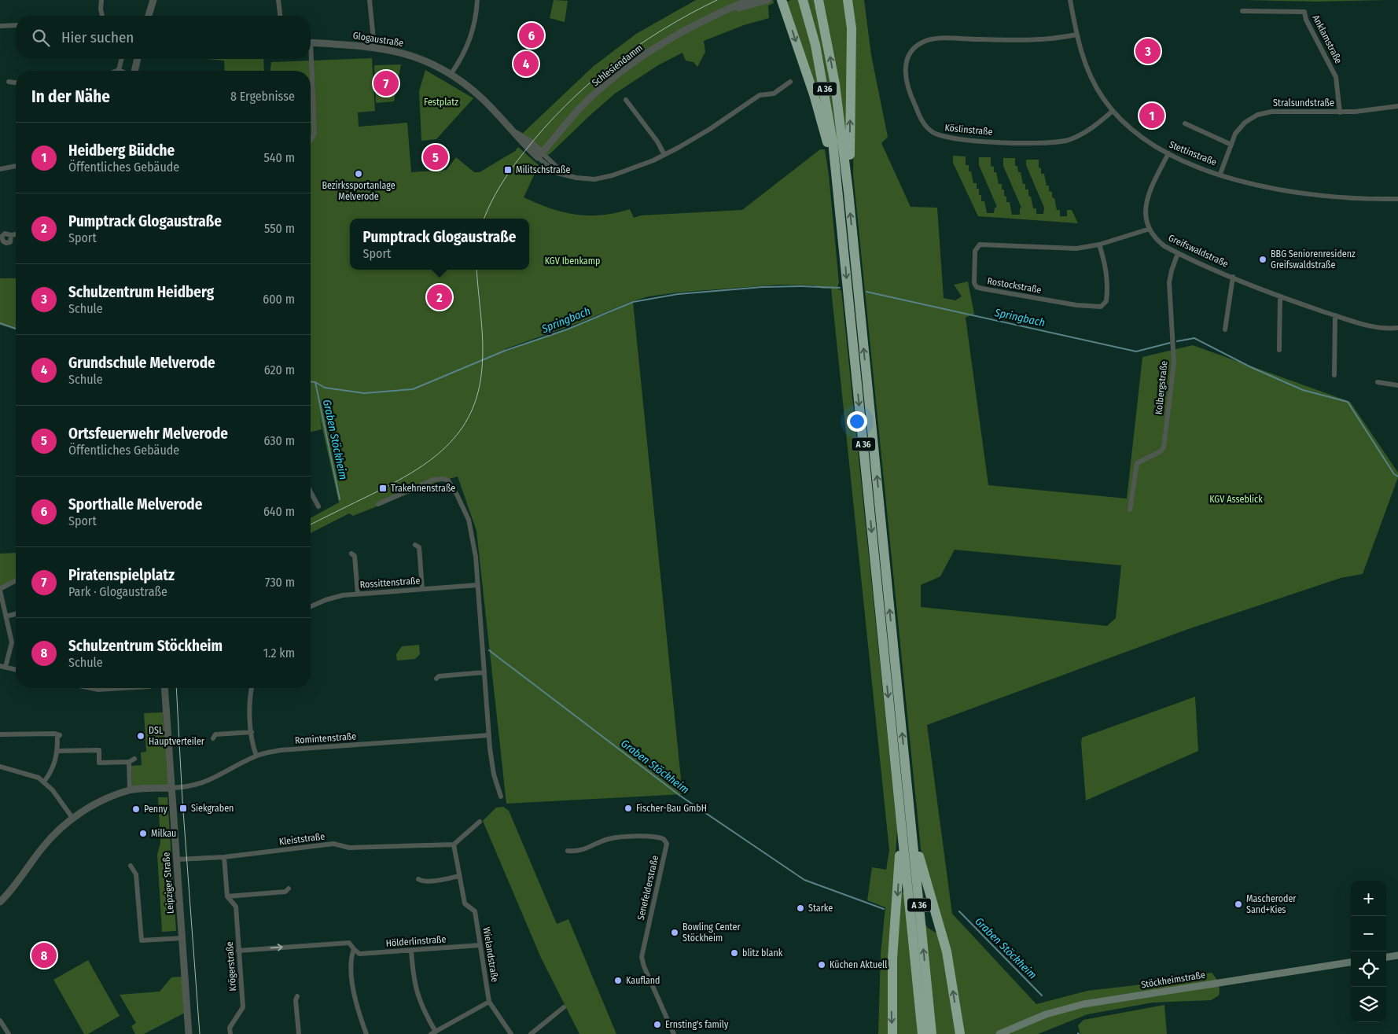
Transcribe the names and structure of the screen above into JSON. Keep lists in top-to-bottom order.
{
  "streets": {
    "highway": ["A 36"],
    "main road": ["Stöckheimstraße"],
    "street": [
      "Glogaustraße",
      "Anklamstraße",
      "Schlesiendamm",
      "Stralsundstraße",
      "Köslinstraße",
      "Stettinstraße",
      "Greifswaldstraße",
      "Rostockstraße",
      "Kolbergstraße",
      "Rossittenstraße",
      "Romintenstraße",
      "Kleiststraße",
      "Leipziger Straße",
      "Senefelderstraße",
      "Hölderlinstraße",
      "Wielandstraße",
      "Krögerstraße"
    ]
  },
  "crossings": [
    ["Glogaustraße", "Schlesiendamm"],
    ["Anklamstraße", "Stralsundstraße"],
    ["Stralsundstraße", "Stettinstraße"],
    ["Köslinstraße", "Stettinstraße"],
    ["Stettinstraße", "Greifswaldstraße"],
    ["Greifswaldstraße", "Rostockstraße"],
    ["Greifswaldstraße", "Kolbergstraße"],
    ["Romintenstraße", "Leipziger Straße"],
    ["Kleiststraße", "Leipziger Straße"],
    ["Kleiststraße", "Wielandstraße"],
    ["Kleiststraße", "Krögerstraße"],
    ["Hölderlinstraße", "Wielandstraße"]
  ],
  "water": ["Springbach", "Graben Stöckheim"],
  "parks": ["Festplatz", "KGV Ibenkamp", "KGV Asseblick"],
  "places": {
    "transit": ["Militschstraße", "Trakehnenstraße", "Siekgraben"],
    "other": [
      "Bezirkssportanlage Melverode",
      "BBG Seniorenresidenz Greifswaldstraße",
      "DSL Hauptverteiler",
      "Fischer-Bau GmbH",
      "Penny",
      "Milkau",
      "Mascheroder Sand+Kies",
      "Starke",
      "Bowling Center Stöckheim",
      "blitz blank",
      "Küchen Aktuell",
      "Kaufland",
      "Ernsting's family"
    ]
  },
  "page": {
    "search": "Hier suchen",
    "pins": [
      "6",
      "3",
      "4",
      "7",
      "1",
      "5",
      "2",
      "8"
    ],
    "heading": ["In der Nähe", "8 Ergebnisse"],
    "list": [
      {
        "mark": "1",
        "name": "Heidberg Büdche",
        "note": "Öffentliches Gebäude",
        "value": "540 m"
      },
      {
        "mark": "2",
        "name": "Pumptrack Glogaustraße",
        "note": "Sport",
        "value": "550 m"
      },
      {
        "mark": "3",
        "name": "Schulzentrum Heidberg",
        "note": "Schule",
        "value": "600 m"
      },
      {
        "mark": "4",
        "name": "Grundschule Melverode",
        "note": "Schule",
        "value": "620 m"
      },
      {
        "mark": "5",
        "name": "Ortsfeuerwehr Melverode",
        "note": "Öffentliches Gebäude",
        "value": "630 m"
      },
      {
        "mark": "6",
        "name": "Sporthalle Melverode",
        "note": "Sport",
        "value": "640 m"
      },
      {
        "mark": "7",
        "name": "Piratenspielplatz",
        "note": "Park · Glogaustraße",
        "value": "730 m"
      },
      {
        "mark": "8",
        "name": "Schulzentrum Stöckheim",
        "note": "Schule",
        "value": "1.2 km"
      }
    ],
    "popup": ["Pumptrack Glogaustraße", "Sport"],
    "map_buttons": ["+", "−"]
  }
}
